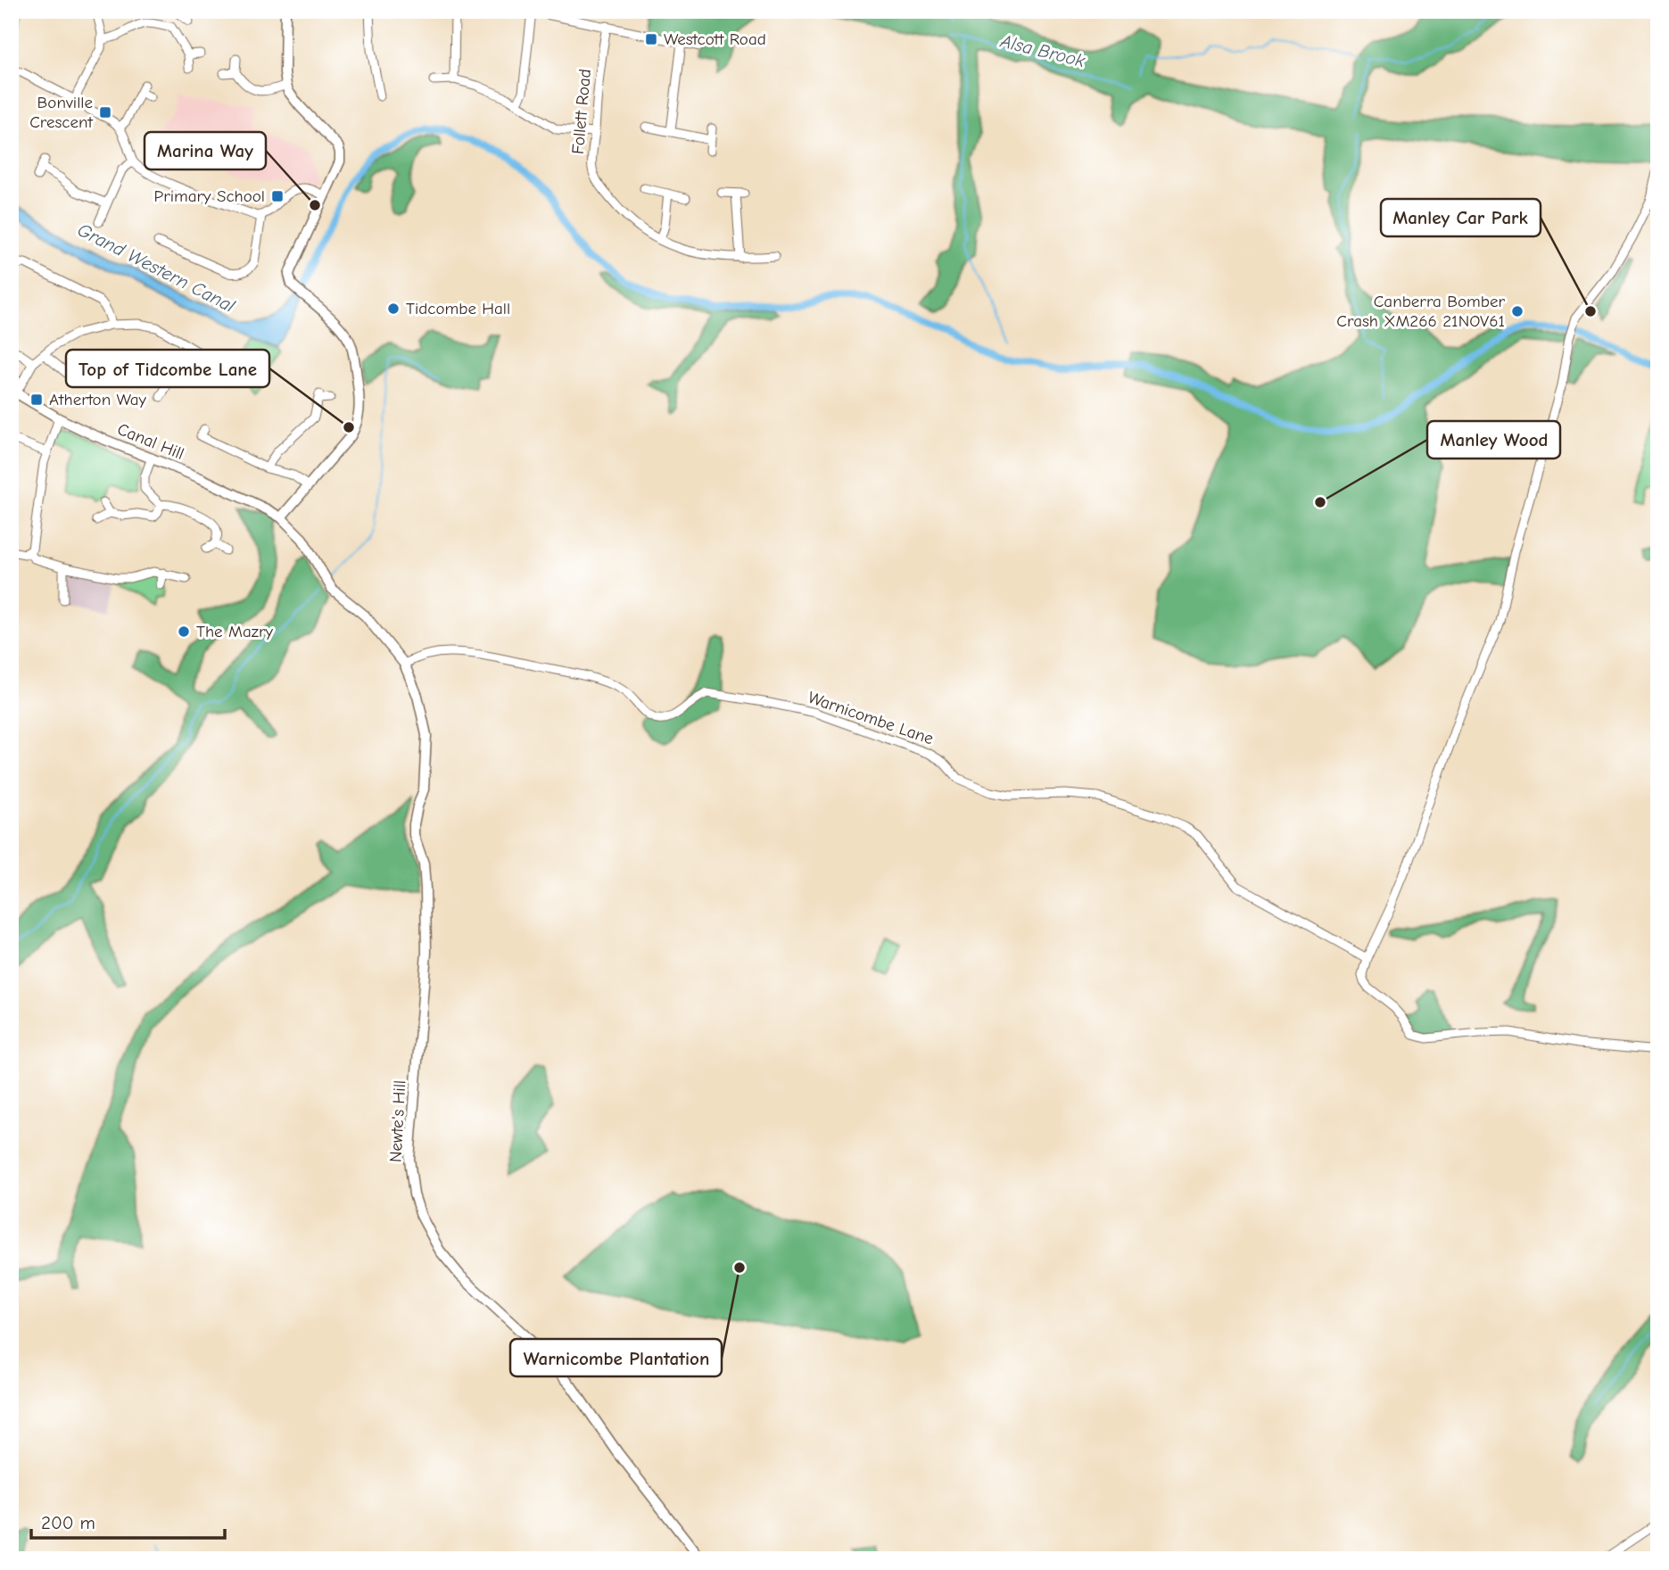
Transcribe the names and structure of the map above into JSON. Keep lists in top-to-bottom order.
{
  "streets": {
    "street": [
      "Follett Road",
      "Canal Hill",
      "Warnicombe Lane",
      "Newte's Hill"
    ]
  },
  "crossings": [
    ["Canal Hill", "Warnicombe Lane"],
    ["Canal Hill", "Newte's Hill"],
    ["Warnicombe Lane", "Newte's Hill"]
  ],
  "water": ["Alsa Brook", "Grand Western Canal"],
  "places": {
    "transit": [
      "Westcott Road",
      "Bonville Crescent",
      "Primary School",
      "Atherton Way"
    ],
    "other": [
      "Marina Way",
      "Tidcombe Hall",
      "Canberra Bomber Crash XM266 21NOV61",
      "Manley Car Park",
      "Top of Tidcombe Lane",
      "Manley Wood",
      "The Mazry",
      "Warnicombe Plantation"
    ]
  },
  "scale_bar": "200 m"
}
